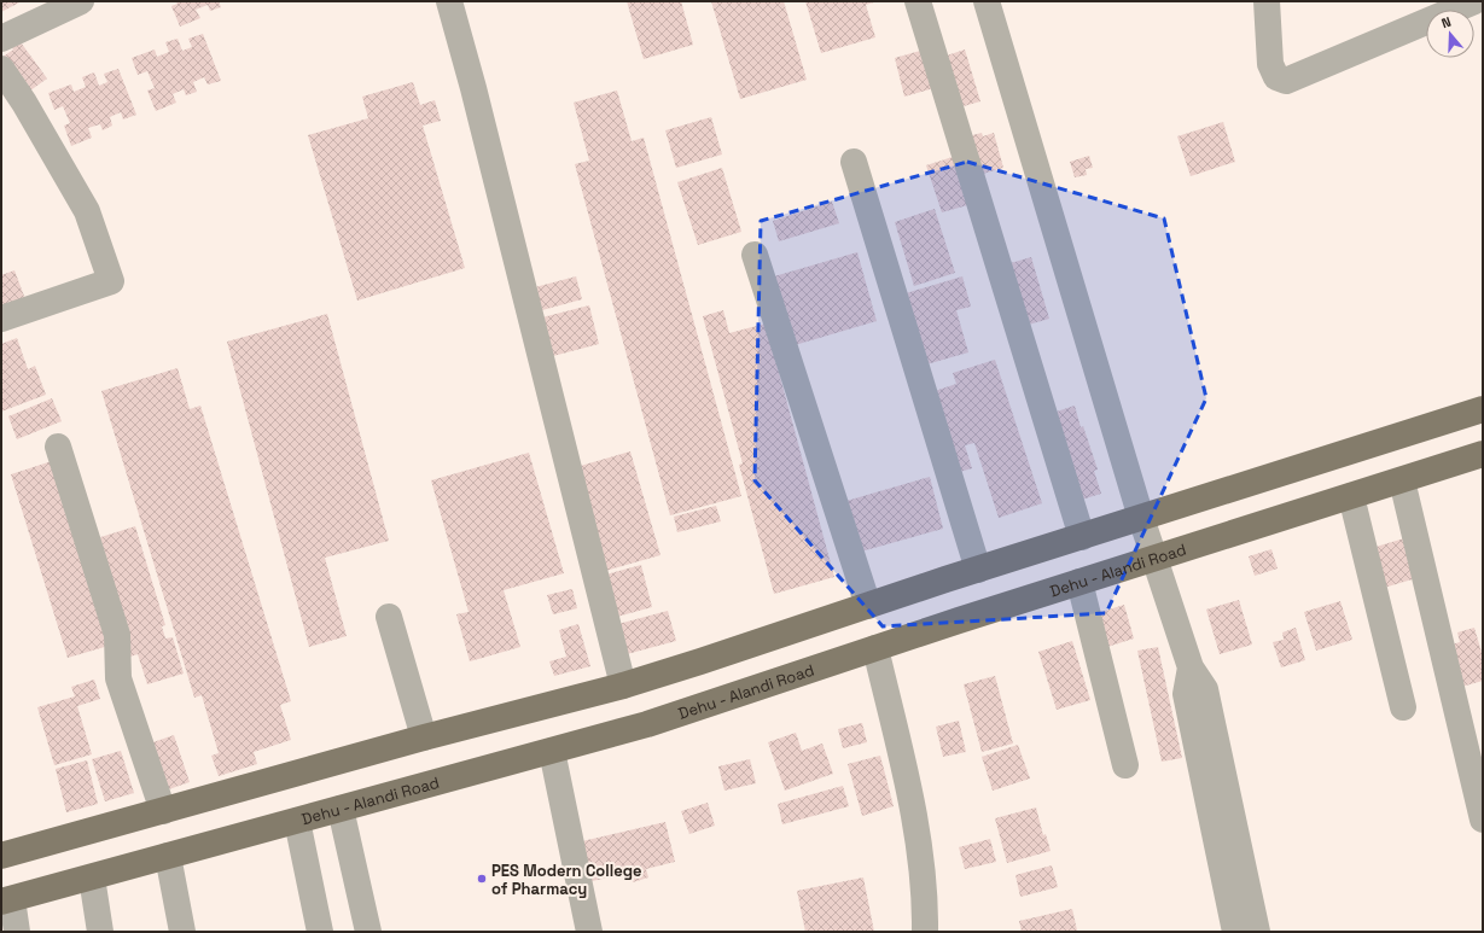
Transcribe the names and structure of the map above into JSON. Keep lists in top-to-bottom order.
{
  "streets": {
    "main road": ["Dehu - Alandi Road"]
  },
  "places": ["PES Modern College of Pharmacy"],
  "north": "top"
}
